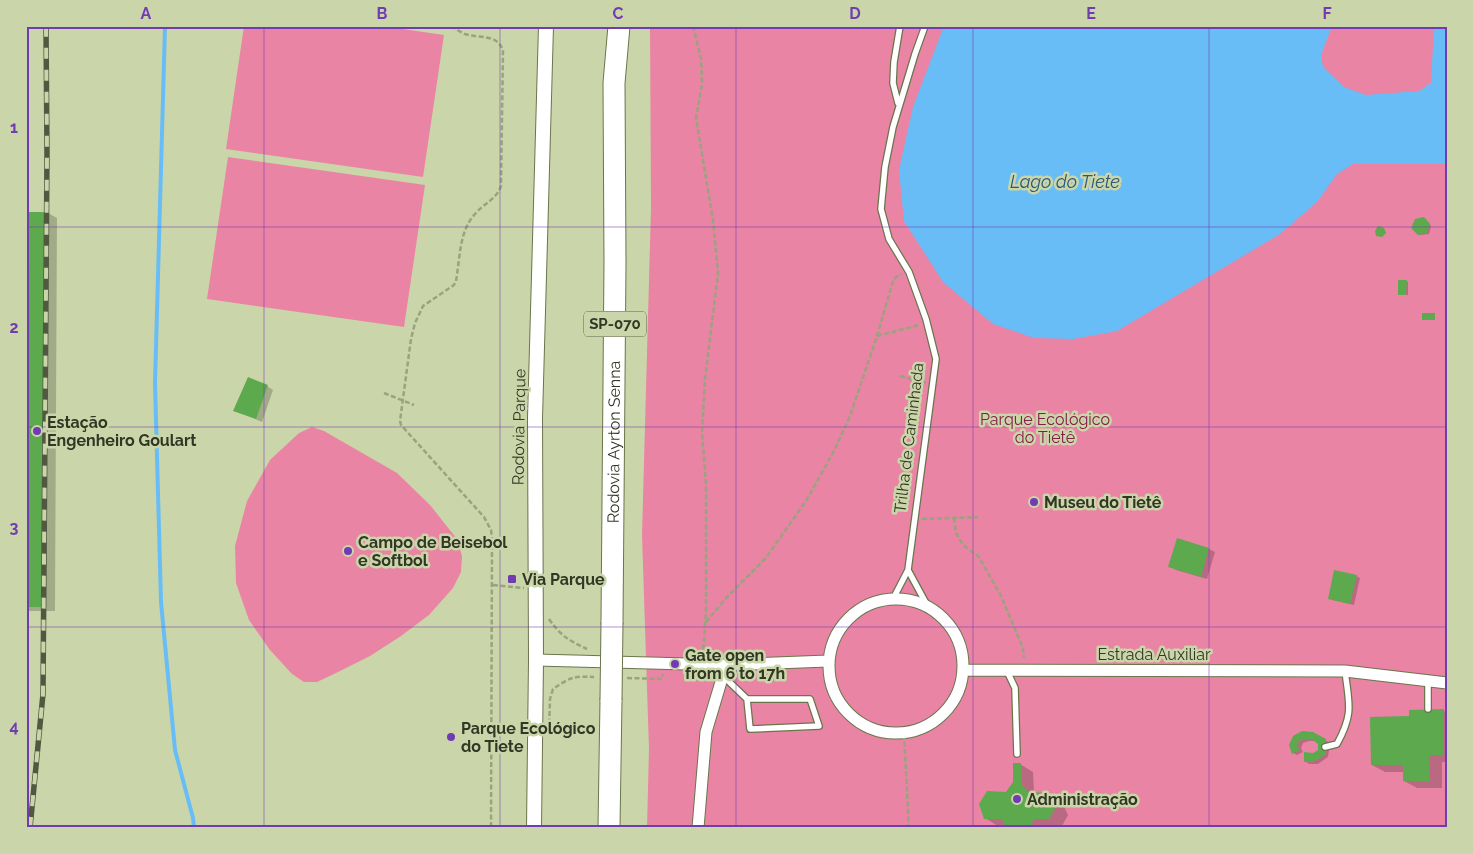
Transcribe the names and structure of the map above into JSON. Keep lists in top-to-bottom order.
{
  "streets": {
    "highway": ["SP-070", "Rodovia Ayrton Senna"],
    "street": ["Rodovia Parque", "Estrada Auxiliar"],
    "lane": ["Trilha de Caminhada"]
  },
  "crossings": [
    ["Trilha de Caminhada", "Estrada Auxiliar"]
  ],
  "water": ["Lago do Tiete"],
  "parks": ["Parque Ecológico do Tietê"],
  "places": {
    "other": [
      "Estação Engenheiro Goulart",
      "Museu do Tietê",
      "Campo de Beisebol e Softbol",
      "Gate open from 6 to 17h",
      "Parque Ecológico do Tiete",
      "Administração"
    ],
    "transit": ["Via Parque"]
  },
  "grid": {
    "columns": [
      "A",
      "B",
      "C",
      "D",
      "E",
      "F"
    ],
    "rows": [
      "1",
      "2",
      "3",
      "4"
    ]
  }
}
